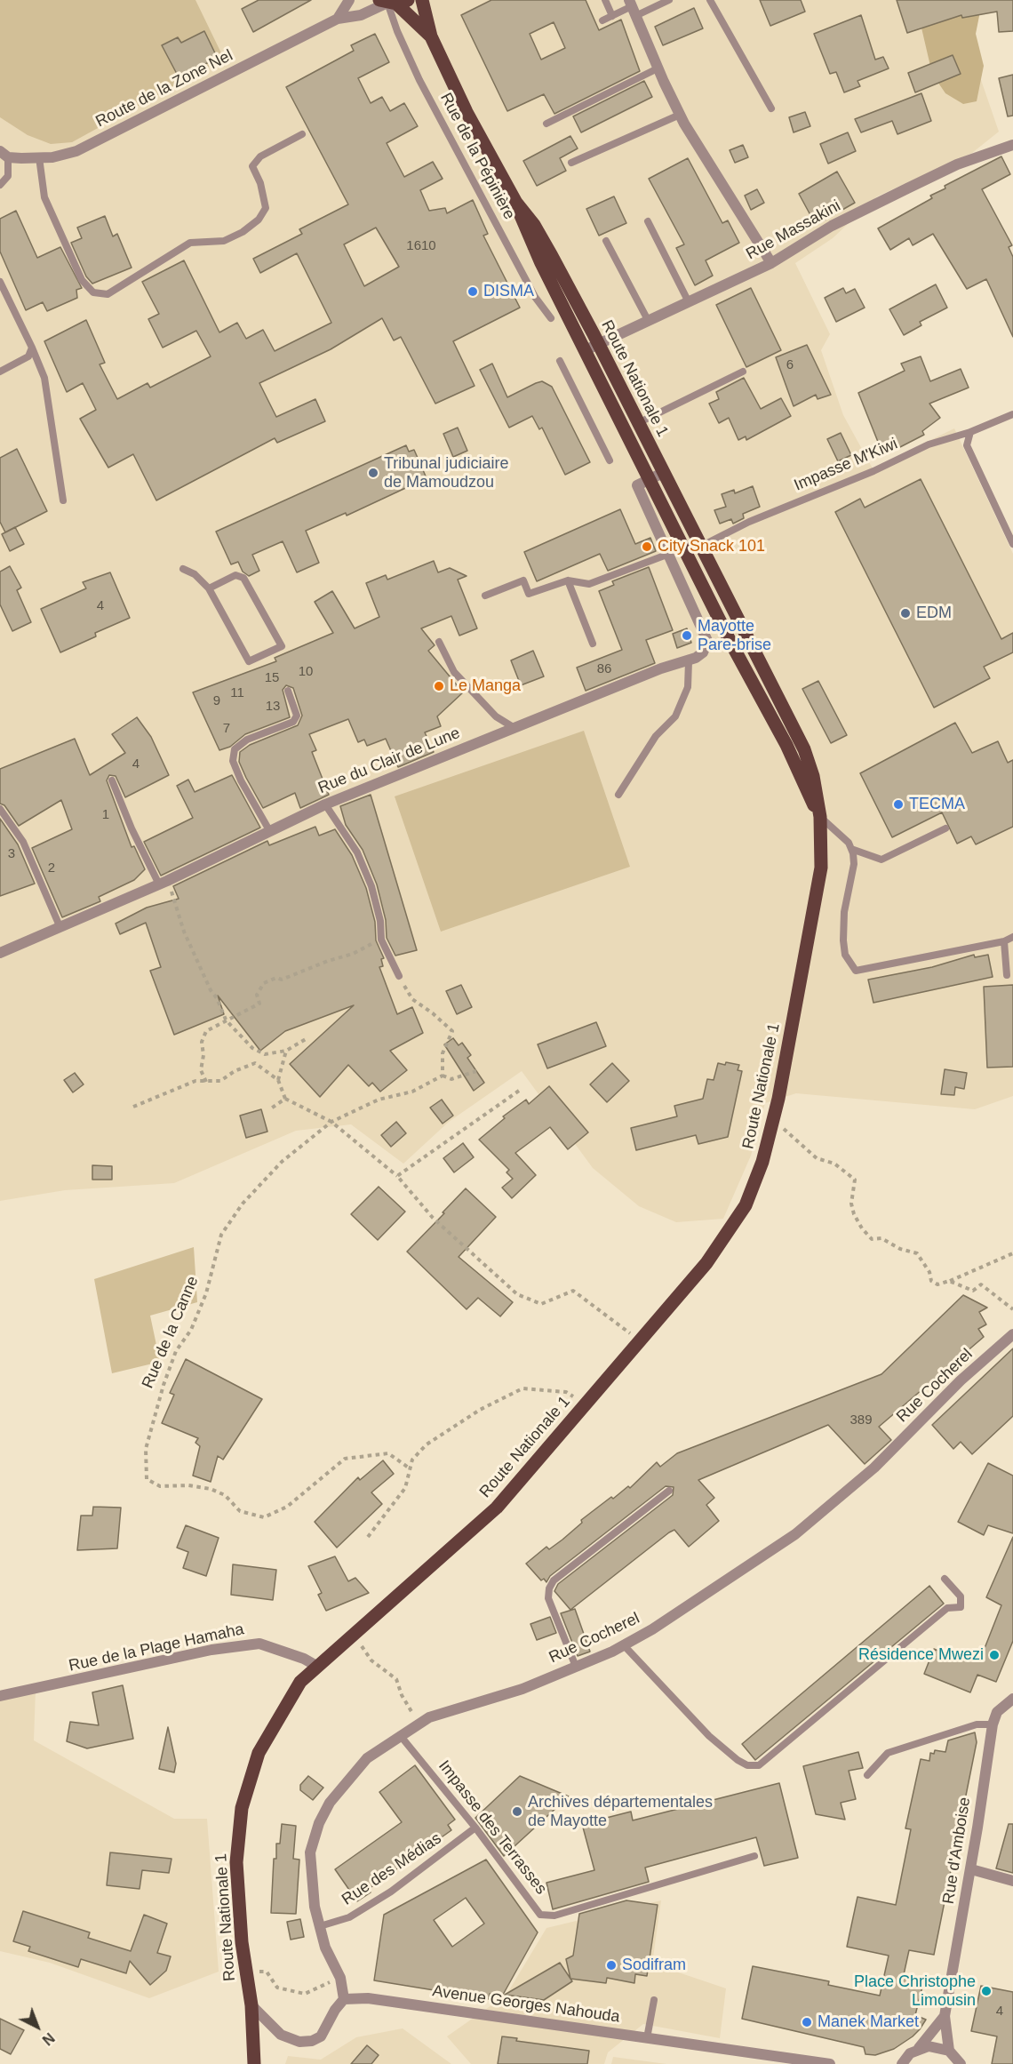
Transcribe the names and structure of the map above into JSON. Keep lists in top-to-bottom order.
{
  "streets": {
    "main road": ["Route Nationale 1"],
    "street": [
      "Route de la Zone Nel",
      "Rue Massakini",
      "Rue du Clair de Lune",
      "Rue Cocherel",
      "Rue de la Plage Hamaha",
      "Rue d'Amboise",
      "Avenue Georges Nahouda"
    ],
    "lane": [
      "Rue de la Pépinière",
      "Impasse M'Kiwi",
      "Impasse des Terrasses",
      "Rue des Médias"
    ],
    "path": ["Rue de la Canne"]
  },
  "crossings": [
    ["Route de la Zone Nel", "Rue de la Pépinière"],
    ["Route de la Zone Nel", "Route Nationale 1"],
    ["Rue de la Pépinière", "Route Nationale 1"],
    ["Rue Massakini", "Route Nationale 1"],
    ["Route Nationale 1", "Impasse M'Kiwi"],
    ["Route Nationale 1", "Rue de la Plage Hamaha"],
    ["Rue Cocherel", "Impasse des Terrasses"],
    ["Rue Cocherel", "Rue des Médias"],
    ["Rue Cocherel", "Avenue Georges Nahouda"],
    ["Impasse des Terrasses", "Rue des Médias"]
  ],
  "places": [
    "DISMA",
    "Tribunal judiciaire de Mamoudzou",
    "City Snack 101",
    "EDM",
    "Mayotte Pare-brise",
    "Le Manga",
    "TECMA",
    "Résidence Mwezi",
    "Archives départementales de Mayotte",
    "Sodifram",
    "Place Christophe Limousin",
    "Manek Market"
  ],
  "house_numbers": [
    "1610",
    "6",
    "4",
    "86",
    "10",
    "15",
    "11",
    "9",
    "13",
    "7",
    "4",
    "1",
    "3",
    "2",
    "389",
    "4"
  ],
  "north": "bottom right"
}
